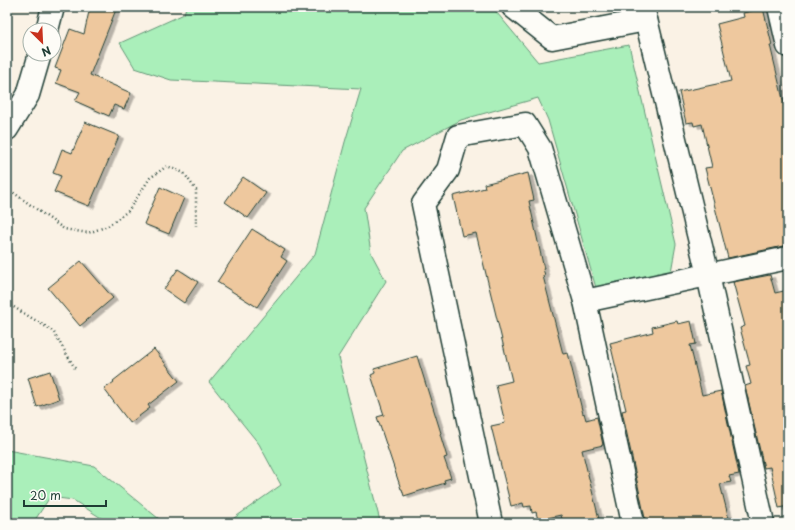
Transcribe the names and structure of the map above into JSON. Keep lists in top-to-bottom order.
{
  "scale_bar": "20 m",
  "north": "bottom right"
}
